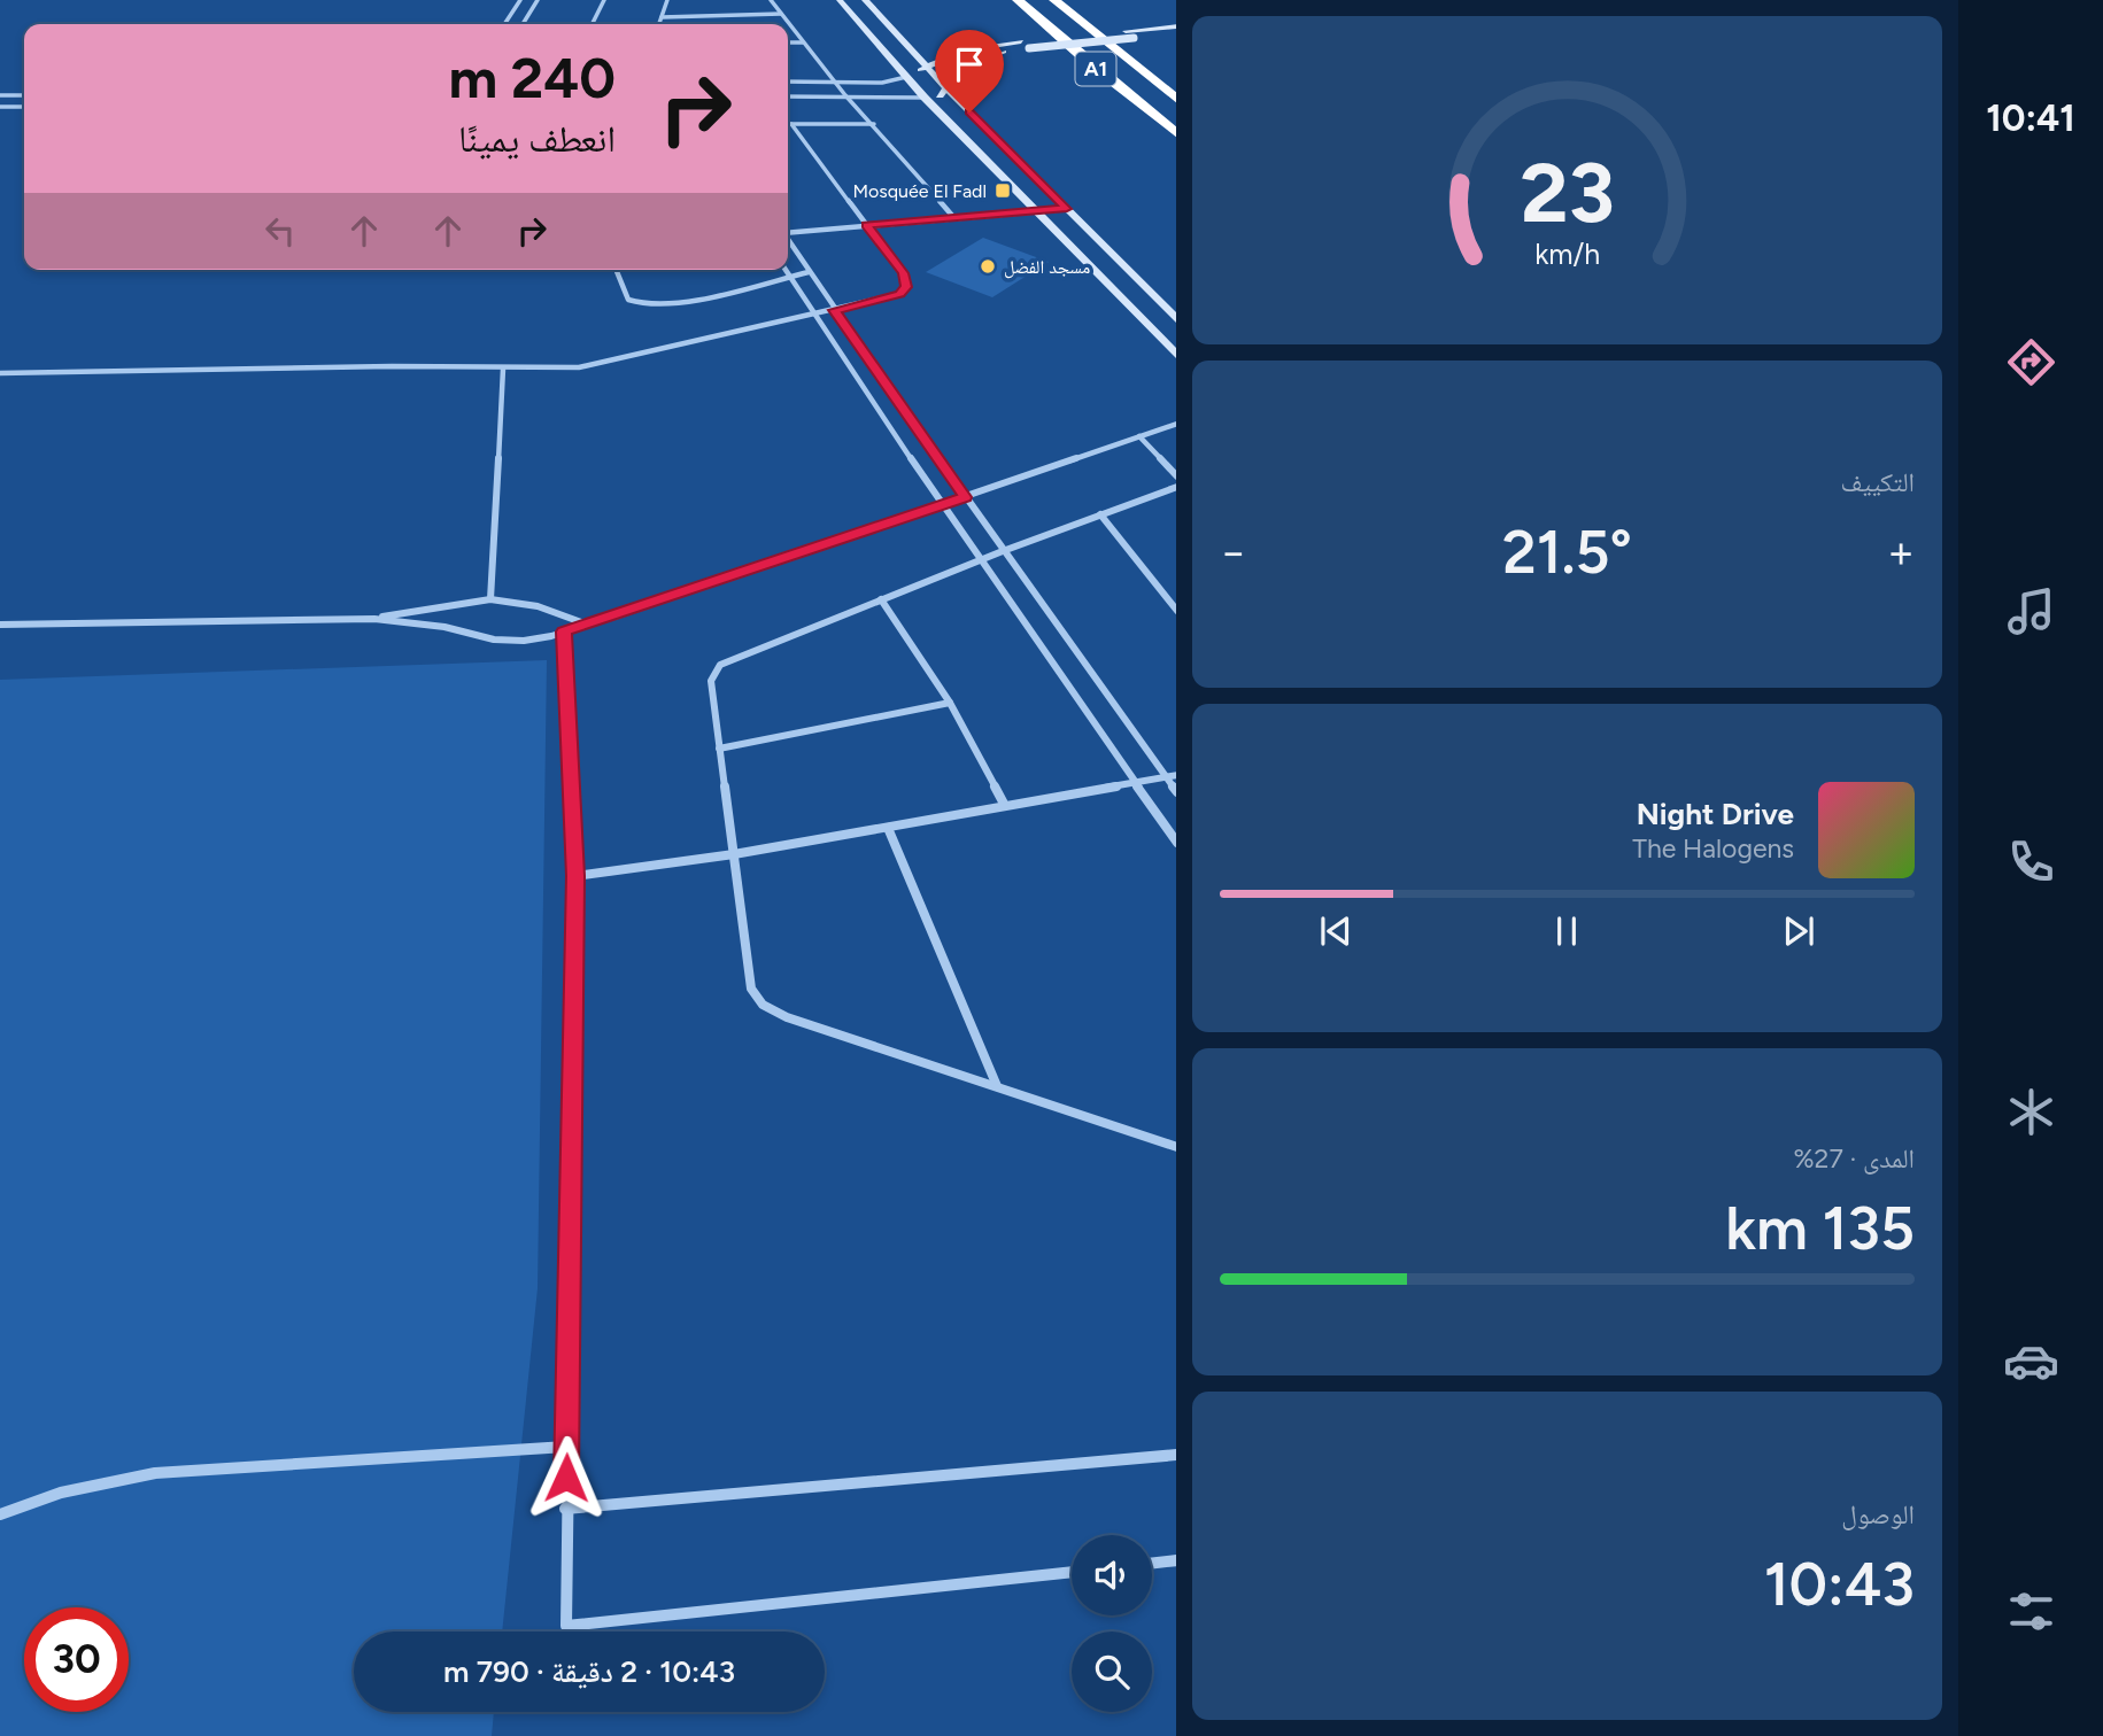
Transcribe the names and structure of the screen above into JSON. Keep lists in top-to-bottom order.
{
  "streets": {
    "highway": ["A1"]
  },
  "places": {
    "transit": ["Mosquée El Fadl"],
    "other": ["مسجد الفضل"]
  },
  "page": {
    "tabs": "10:41",
    "turn": ["240 m", "انعطف يمينًا"],
    "tile": [
      "التكييف",
      ["المدى · 27%", "135 km"],
      ["الوصول", "10:43"]
    ],
    "heat": ["−", "21.5°", "+"],
    "song": ["Night Drive", "The Halogens"],
    "limit": "30",
    "trip": "10:43 · 2 دقيقة · 790 m",
    "gauge": ["23", "km/h"]
  }
}
